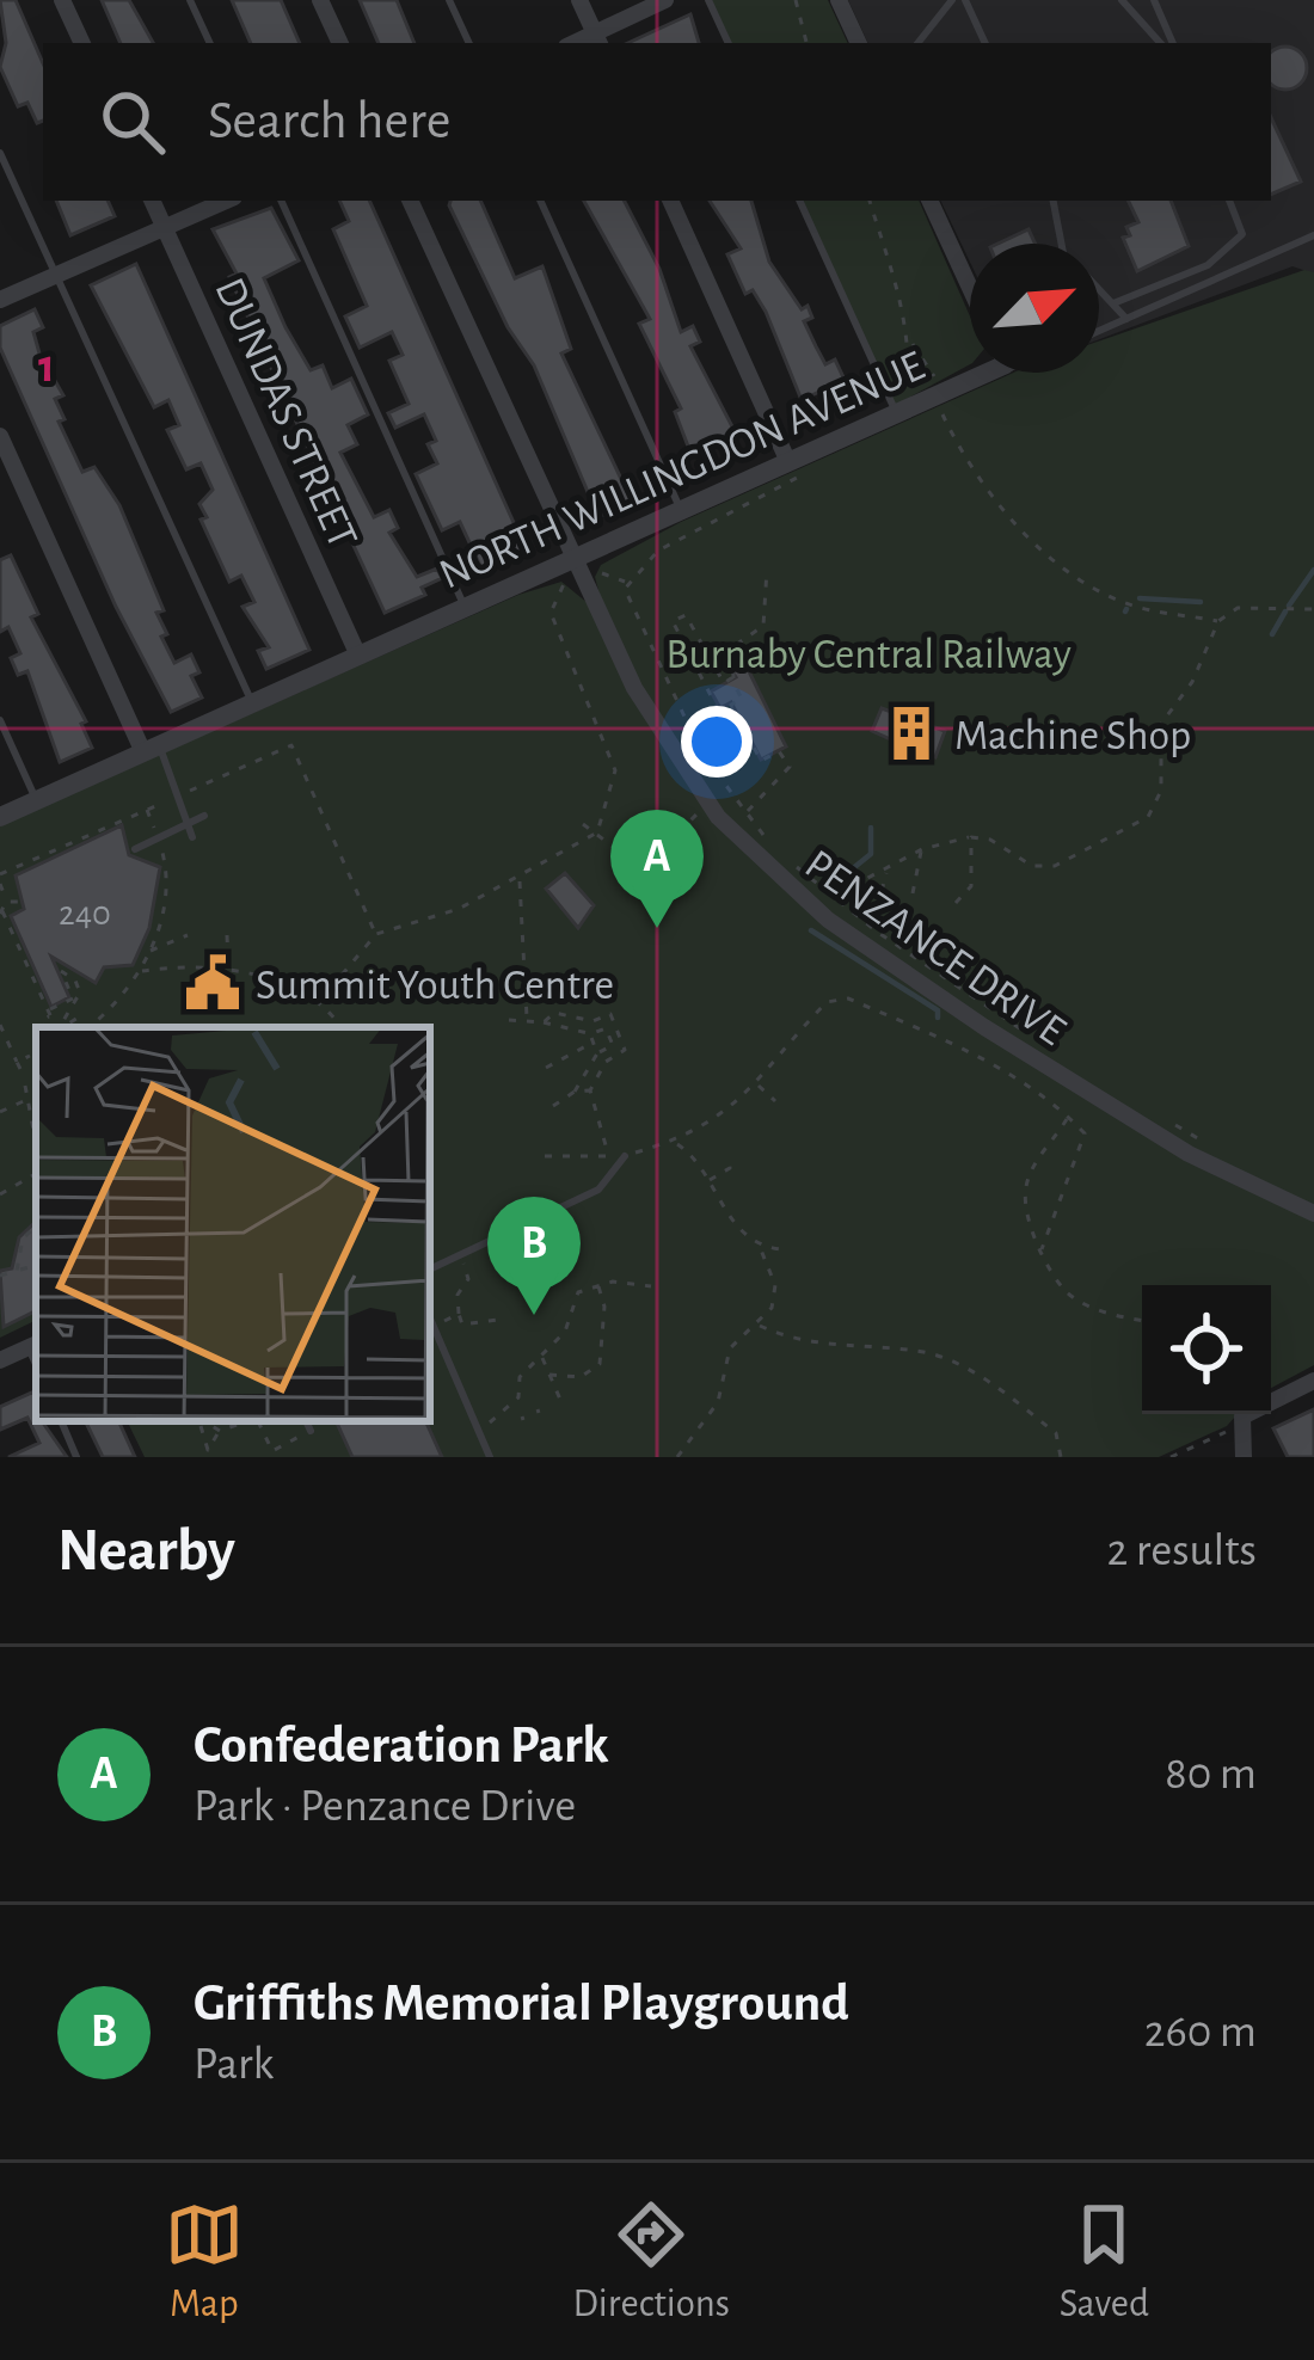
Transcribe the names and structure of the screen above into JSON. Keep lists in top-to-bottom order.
{
  "streets": {
    "street": ["DUNDAS STREET", "NORTH WILLINGDON AVENUE", "PENZANCE DRIVE"]
  },
  "crossings": [
    ["DUNDAS STREET", "NORTH WILLINGDON AVENUE"],
    ["NORTH WILLINGDON AVENUE", "PENZANCE DRIVE"]
  ],
  "parks": ["Burnaby Central Railway"],
  "places": {
    "building": ["Machine Shop"],
    "public building": ["Summit Youth Centre"]
  },
  "house_numbers": ["240"],
  "north": "top right",
  "page": {
    "search": "Search here",
    "pins": ["A", "B"],
    "heading": ["Nearby", "2 results"],
    "list": [
      {
        "mark": "A",
        "name": "Confederation Park",
        "note": "Park · Penzance Drive",
        "value": "80 m"
      },
      {
        "mark": "B",
        "name": "Griffiths Memorial Playground",
        "note": "Park",
        "value": "260 m"
      }
    ],
    "nav": ["Map", "Directions", "Saved"]
  },
  "grid": {
    "rows": ["1"]
  }
}
